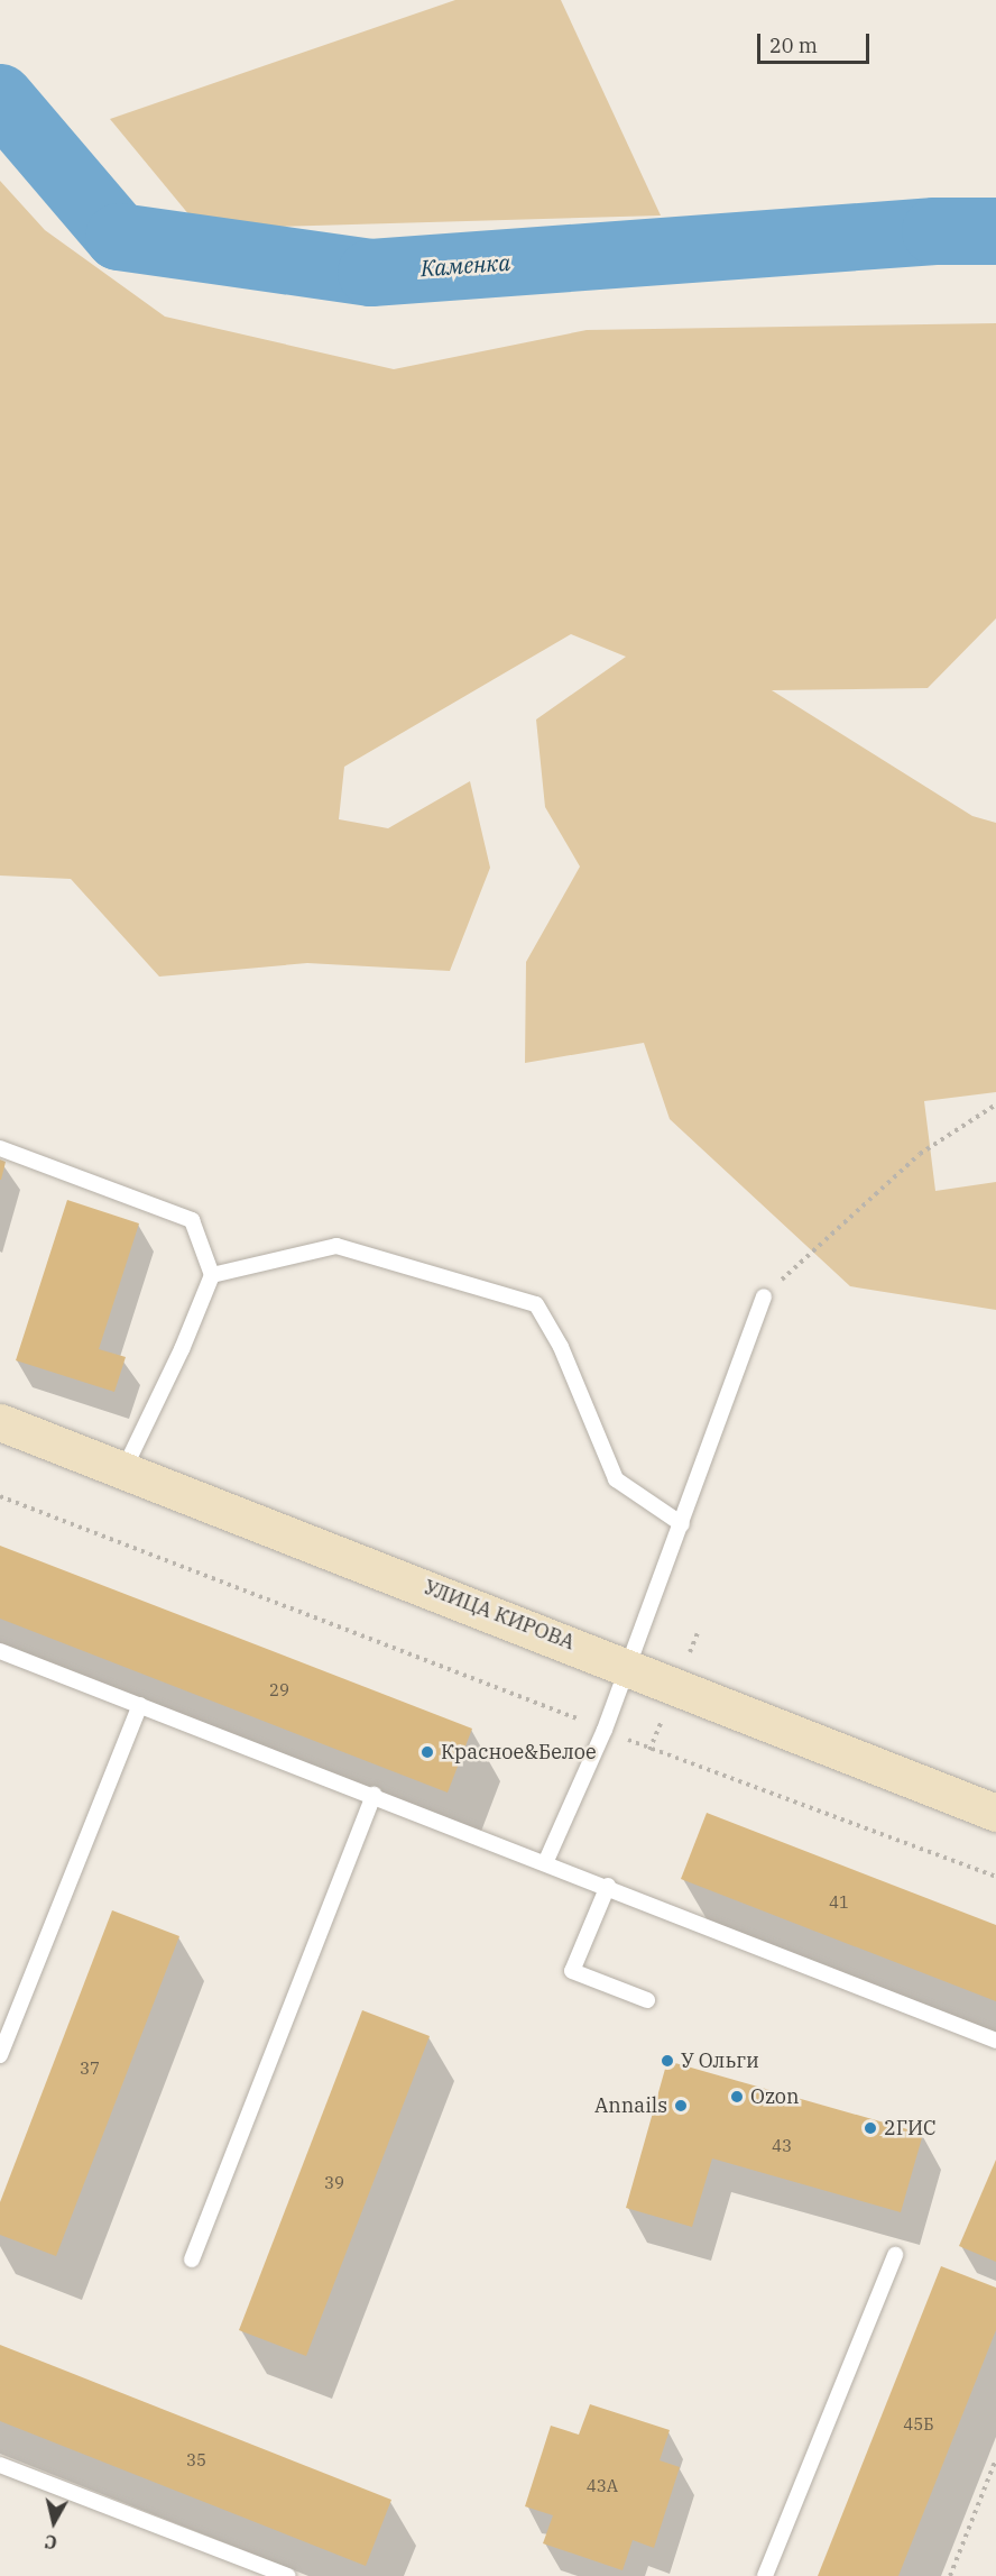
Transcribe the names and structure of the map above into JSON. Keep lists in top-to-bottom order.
{
  "streets": {
    "street": ["УЛИЦА КИРОВА"]
  },
  "water": ["Каменка"],
  "places": [
    "Красное&Белое",
    "У Ольги",
    "Ozon",
    "Annails",
    "2ГИС"
  ],
  "house_numbers": [
    "29",
    "41",
    "37",
    "43",
    "39",
    "45Б",
    "35",
    "43А"
  ],
  "scale_bar": "20 m",
  "north": "bottom"
}
